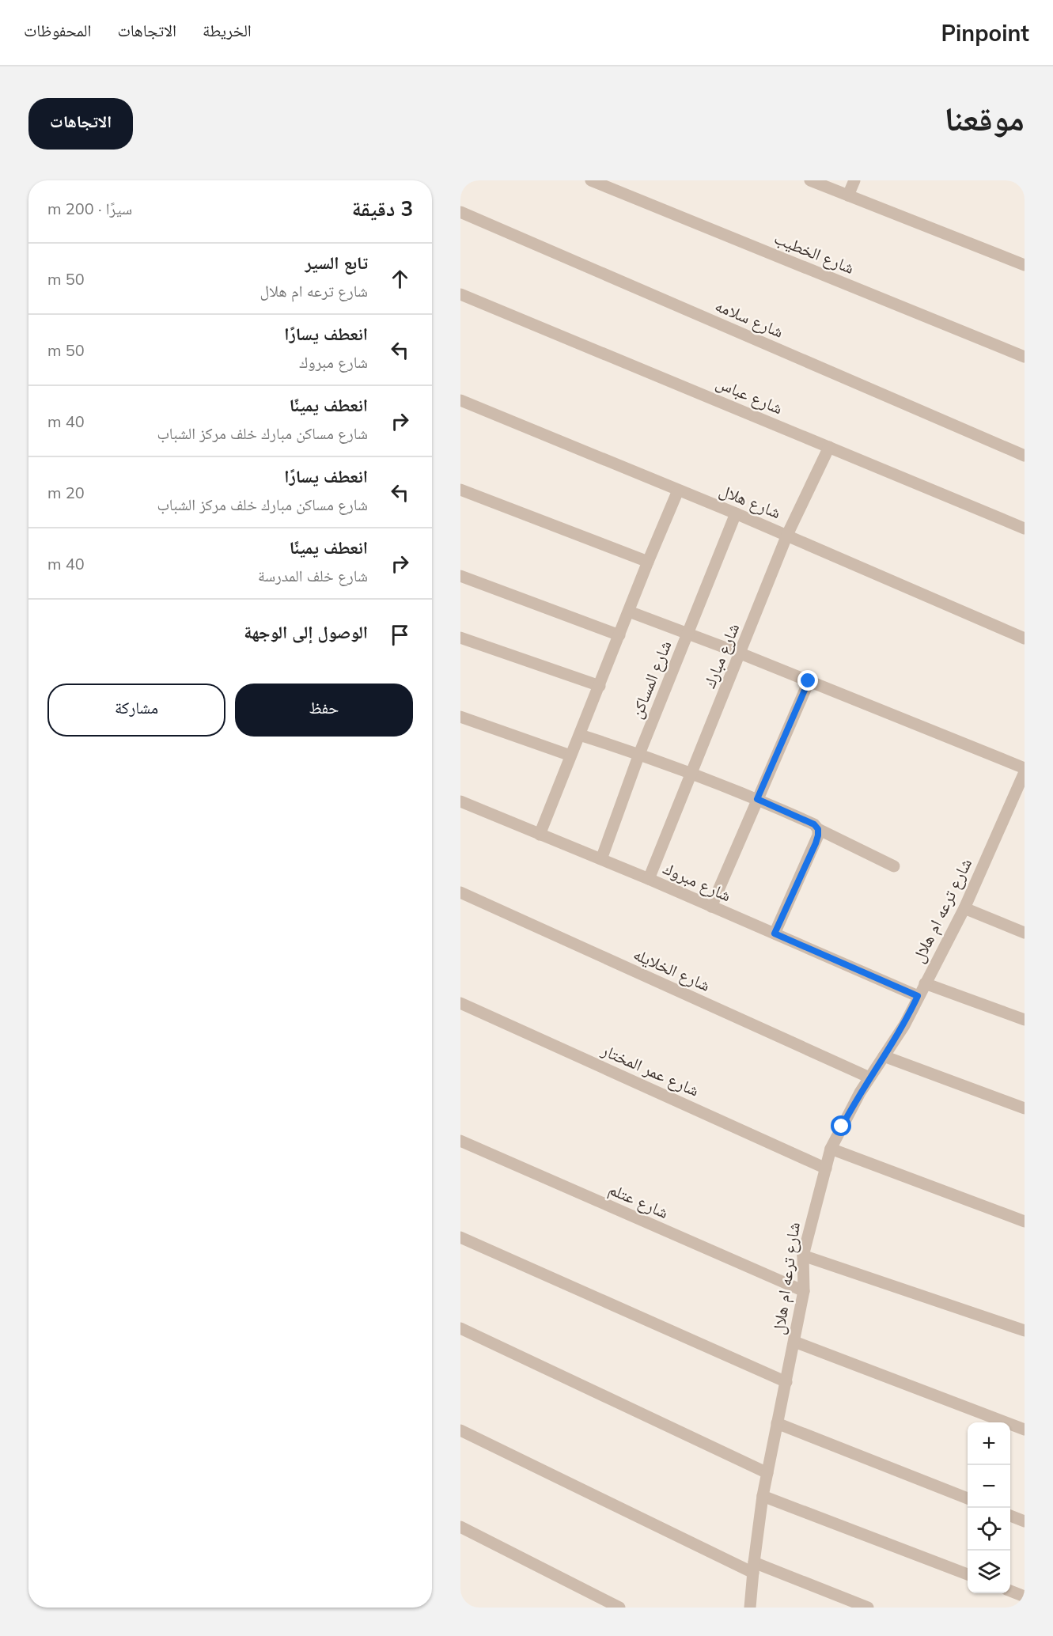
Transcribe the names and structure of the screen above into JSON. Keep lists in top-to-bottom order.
{
  "streets": {
    "street": [
      "شارع الخطيب",
      "شارع سلامه",
      "شارع عباس",
      "شارع هلال",
      "شارع مبارك",
      "شارع المساكن",
      "شارع مبروك",
      "شارع ترعه ام هلال",
      "شارع الخلايله",
      "شارع عمر المختار",
      "شارع عتلم"
    ]
  },
  "crossings": [
    ["شارع عباس", "شارع مبارك"],
    ["شارع هلال", "شارع مبارك"],
    ["شارع هلال", "شارع المساكن"],
    ["شارع مبارك", "شارع مبروك"],
    ["شارع المساكن", "شارع مبروك"],
    ["شارع مبروك", "شارع ترعه ام هلال"],
    ["شارع ترعه ام هلال", "شارع الخلايله"],
    ["شارع ترعه ام هلال", "شارع عمر المختار"],
    ["شارع ترعه ام هلال", "شارع عتلم"]
  ],
  "page": {
    "header": "Pinpoint",
    "nav": ["الخريطة", "الاتجاهات", "المحفوظات"],
    "title": "موقعنا",
    "buttons": [
      "الاتجاهات",
      ["حفظ", "مشاركة"]
    ],
    "heading": ["3 دقيقة", "سيرًا · 200 m"],
    "list": [
      ["تابع السير", "شارع ترعه ام هلال", "50 m"],
      ["انعطف يسارًا", "شارع مبروك", "50 m"],
      ["انعطف يمينًا", "شارع مساكن مبارك خلف مركز الشباب", "40 m"],
      ["انعطف يسارًا", "شارع مساكن مبارك خلف مركز الشباب", "20 m"],
      ["انعطف يمينًا", "شارع خلف المدرسة", "40 m"],
      "الوصول إلى الوجهة"
    ],
    "map_buttons": ["+", "−"]
  }
}
